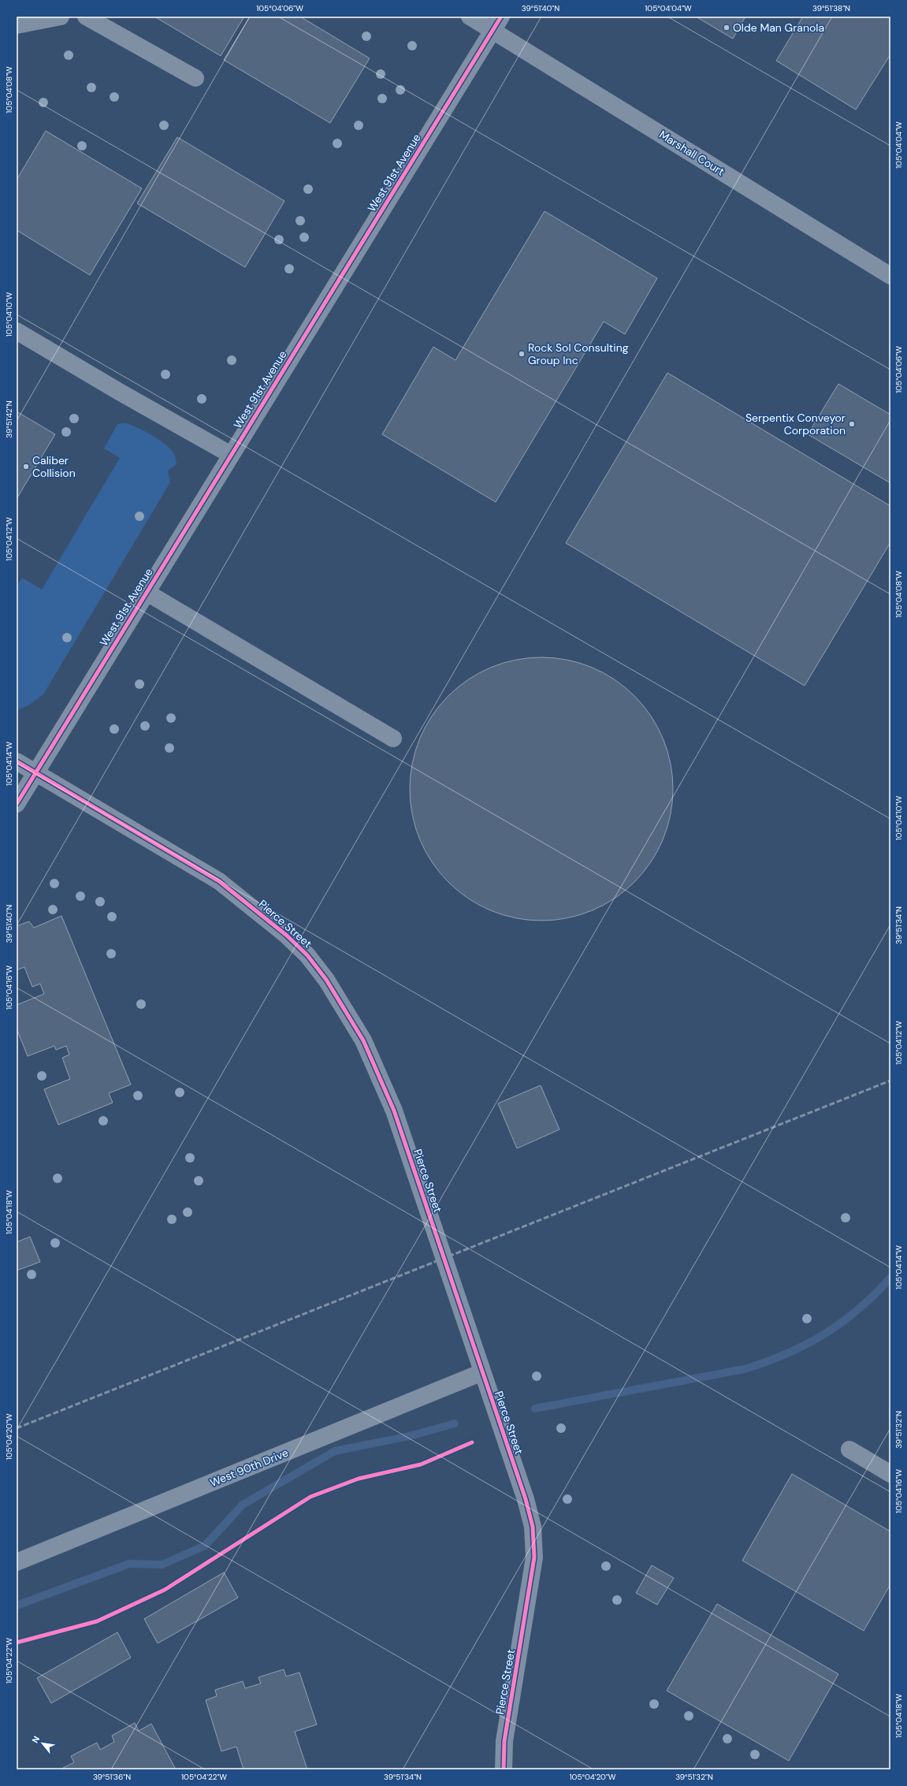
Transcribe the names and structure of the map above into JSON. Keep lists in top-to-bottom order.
{
  "streets": {
    "street": [
      "Marshall Court",
      "West 91st Avenue",
      "Pierce Street",
      "West 90th Drive"
    ]
  },
  "crossings": [
    ["Marshall Court", "West 91st Avenue"],
    ["West 91st Avenue", "Pierce Street"],
    ["Pierce Street", "West 90th Drive"]
  ],
  "places": [
    "Olde Man Granola",
    "Rock Sol Consulting Group Inc",
    "Serpentix Conveyor Corporation",
    "Caliber Collision"
  ],
  "north": "top left",
  "coordinates": [
    "105°04'06\"W",
    "39°51'40\"N",
    "105°04'04\"W",
    "39°51'38\"N",
    "105°04'08\"W",
    "105°04'10\"W",
    "39°51'42\"N",
    "105°04'12\"W",
    "105°04'14\"W",
    "39°51'34\"N",
    "105°04'16\"W",
    "105°04'18\"W",
    "39°51'32\"N",
    "105°04'20\"W",
    "105°04'22\"W",
    "39°51'36\"N"
  ]
}
